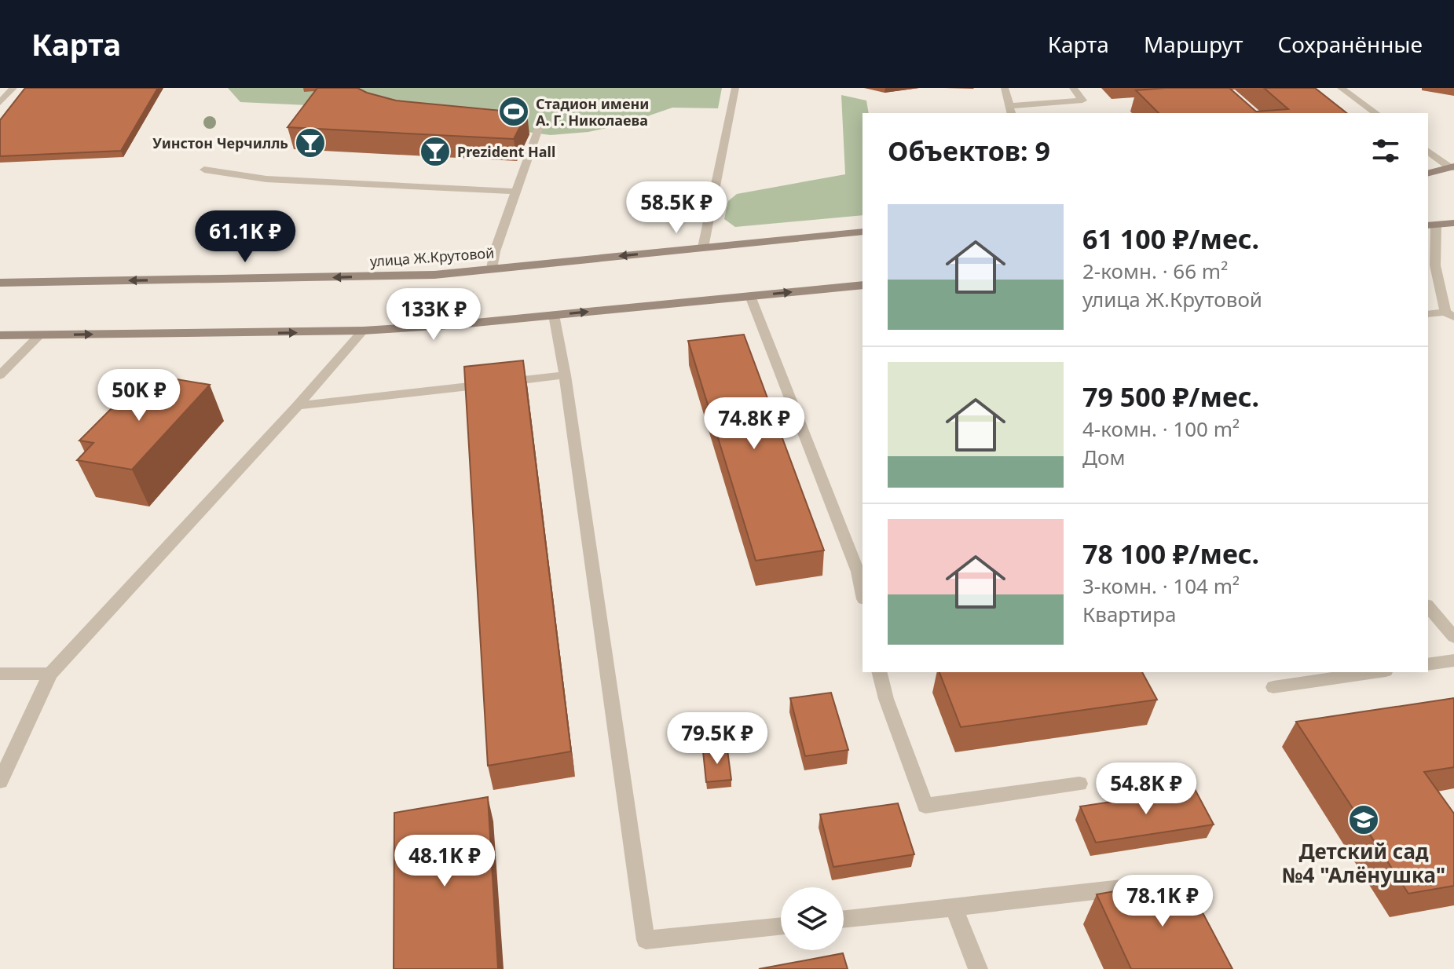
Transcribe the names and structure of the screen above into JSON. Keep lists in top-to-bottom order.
{
  "streets": {
    "main road": ["улица Ж.Крутовой"]
  },
  "places": {
    "sports": ["Стадион имени А. Г. Николаева"],
    "bar": ["Уинстон Черчилль", "Prezident Hall"],
    "school or university": ["Детский сад №4 \"Алёнушка\""]
  },
  "page": {
    "header": "Карта",
    "nav": ["Карта", "Маршрут", "Сохранённые"],
    "heading": "Объектов: 9",
    "price": [
      "58.5K ₽",
      "61.1K ₽",
      "133K ₽",
      "50K ₽",
      "74.8K ₽",
      "79.5K ₽",
      "54.8K ₽",
      "48.1K ₽",
      "78.1K ₽"
    ],
    "list": [
      {
        "name": "61 100 ₽/мес.",
        "note": "2-комн. · 66 m² · улица Ж.Крутовой"
      },
      {
        "name": "79 500 ₽/мес.",
        "note": "4-комн. · 100 m² · Дом"
      },
      {
        "name": "78 100 ₽/мес.",
        "note": "3-комн. · 104 m² · Квартира"
      }
    ]
  }
}
